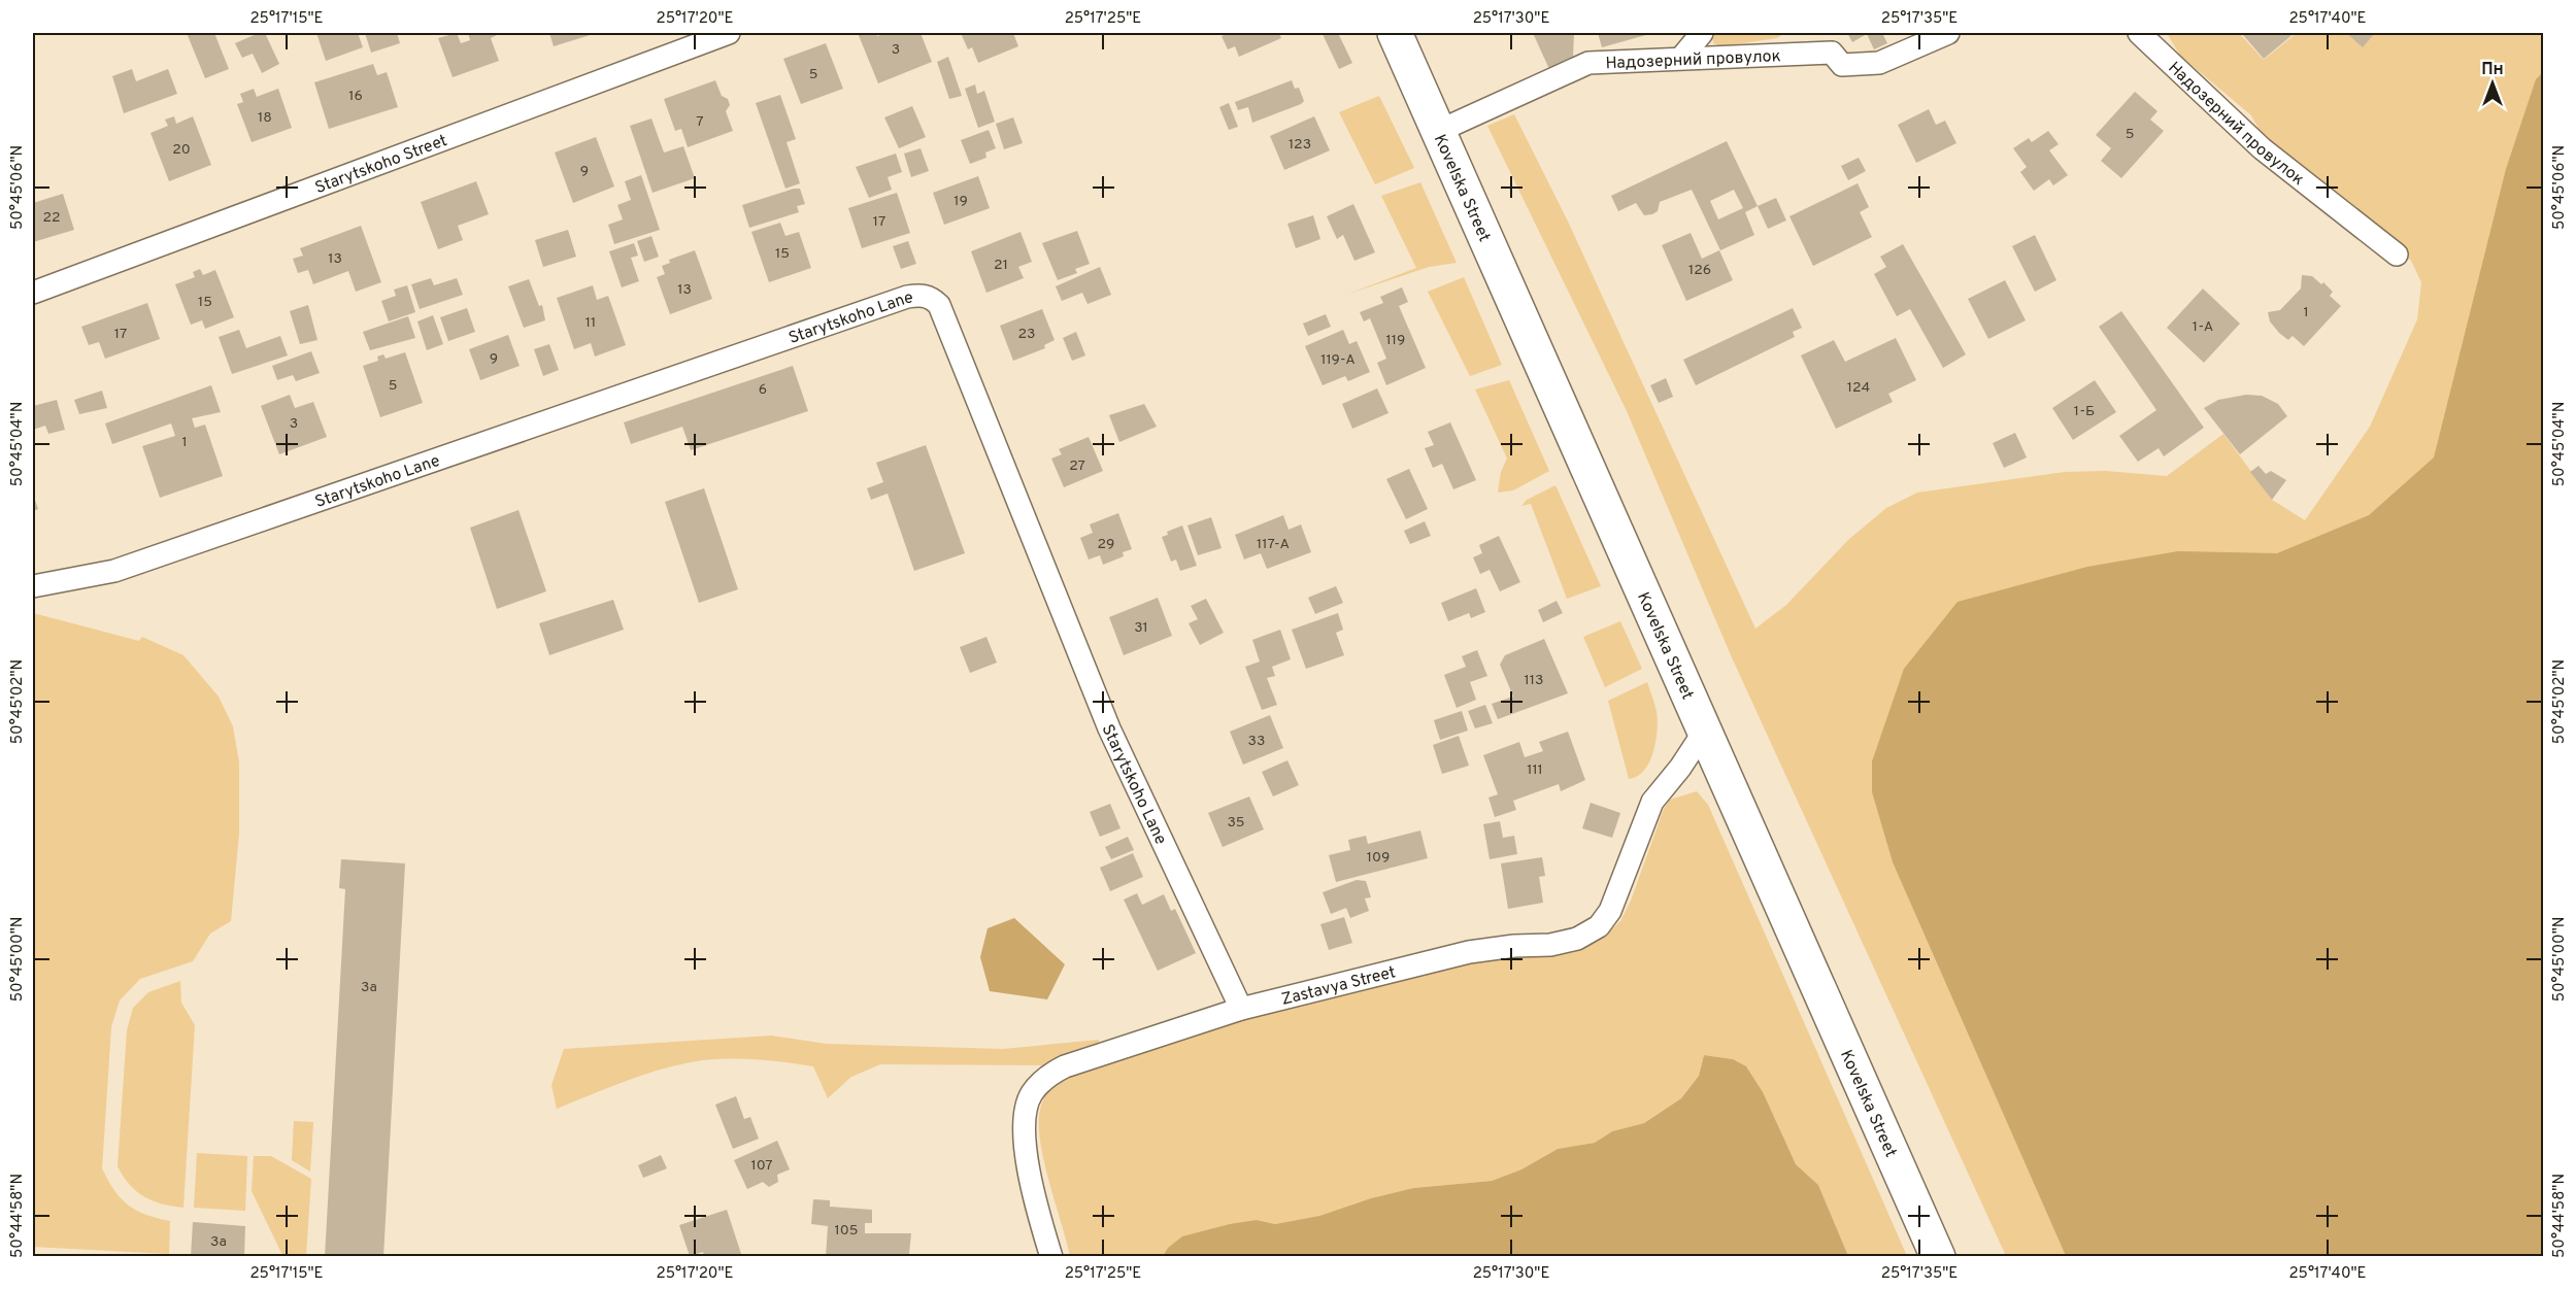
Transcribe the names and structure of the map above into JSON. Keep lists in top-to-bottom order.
{
  "streets": {
    "main road": ["Kovelska Street"],
    "street": [
      "Надозерний провулок",
      "Starytskoho Street",
      "Starytskoho Lane",
      "Zastavya Street"
    ]
  },
  "crossings": [
    ["Надозерний провулок", "Kovelska Street"],
    ["Kovelska Street", "Zastavya Street"],
    ["Starytskoho Lane", "Zastavya Street"]
  ],
  "house_numbers": [
    "3",
    "5",
    "16",
    "18",
    "7",
    "5",
    "123",
    "20",
    "9",
    "19",
    "22",
    "17",
    "15",
    "13",
    "21",
    "126",
    "13",
    "15",
    "1",
    "11",
    "1-А",
    "17",
    "23",
    "119",
    "9",
    "119-А",
    "5",
    "124",
    "6",
    "1-Б",
    "3",
    "1",
    "27",
    "29",
    "117-А",
    "31",
    "113",
    "33",
    "111",
    "35",
    "109",
    "3а",
    "107",
    "105",
    "3а"
  ],
  "north": "top",
  "coordinates": [
    "25°17'15\"E",
    "25°17'20\"E",
    "25°17'25\"E",
    "25°17'30\"E",
    "25°17'35\"E",
    "25°17'40\"E",
    "50°45'06\"N",
    "50°45'04\"N",
    "50°45'02\"N",
    "50°45'00\"N",
    "50°44'58\"N"
  ]
}
